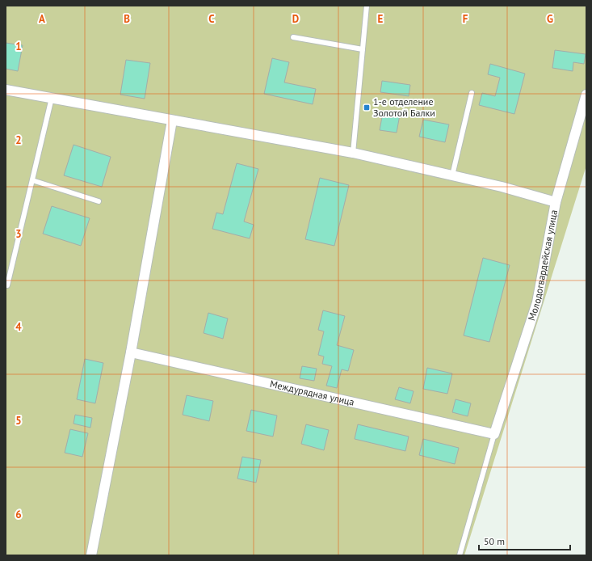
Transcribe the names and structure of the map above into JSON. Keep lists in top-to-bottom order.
{
  "streets": {
    "street": ["Молодогвардейская улица", "Междурядная улица"]
  },
  "crossings": [
    ["Молодогвардейская улица", "Междурядная улица"]
  ],
  "places": {
    "transit": ["1-е отделение Золотой Балки"]
  },
  "scale_bar": "50 m",
  "grid": {
    "columns": [
      "A",
      "B",
      "C",
      "D",
      "E",
      "F",
      "G"
    ],
    "rows": [
      "1",
      "2",
      "3",
      "4",
      "5",
      "6"
    ]
  }
}
